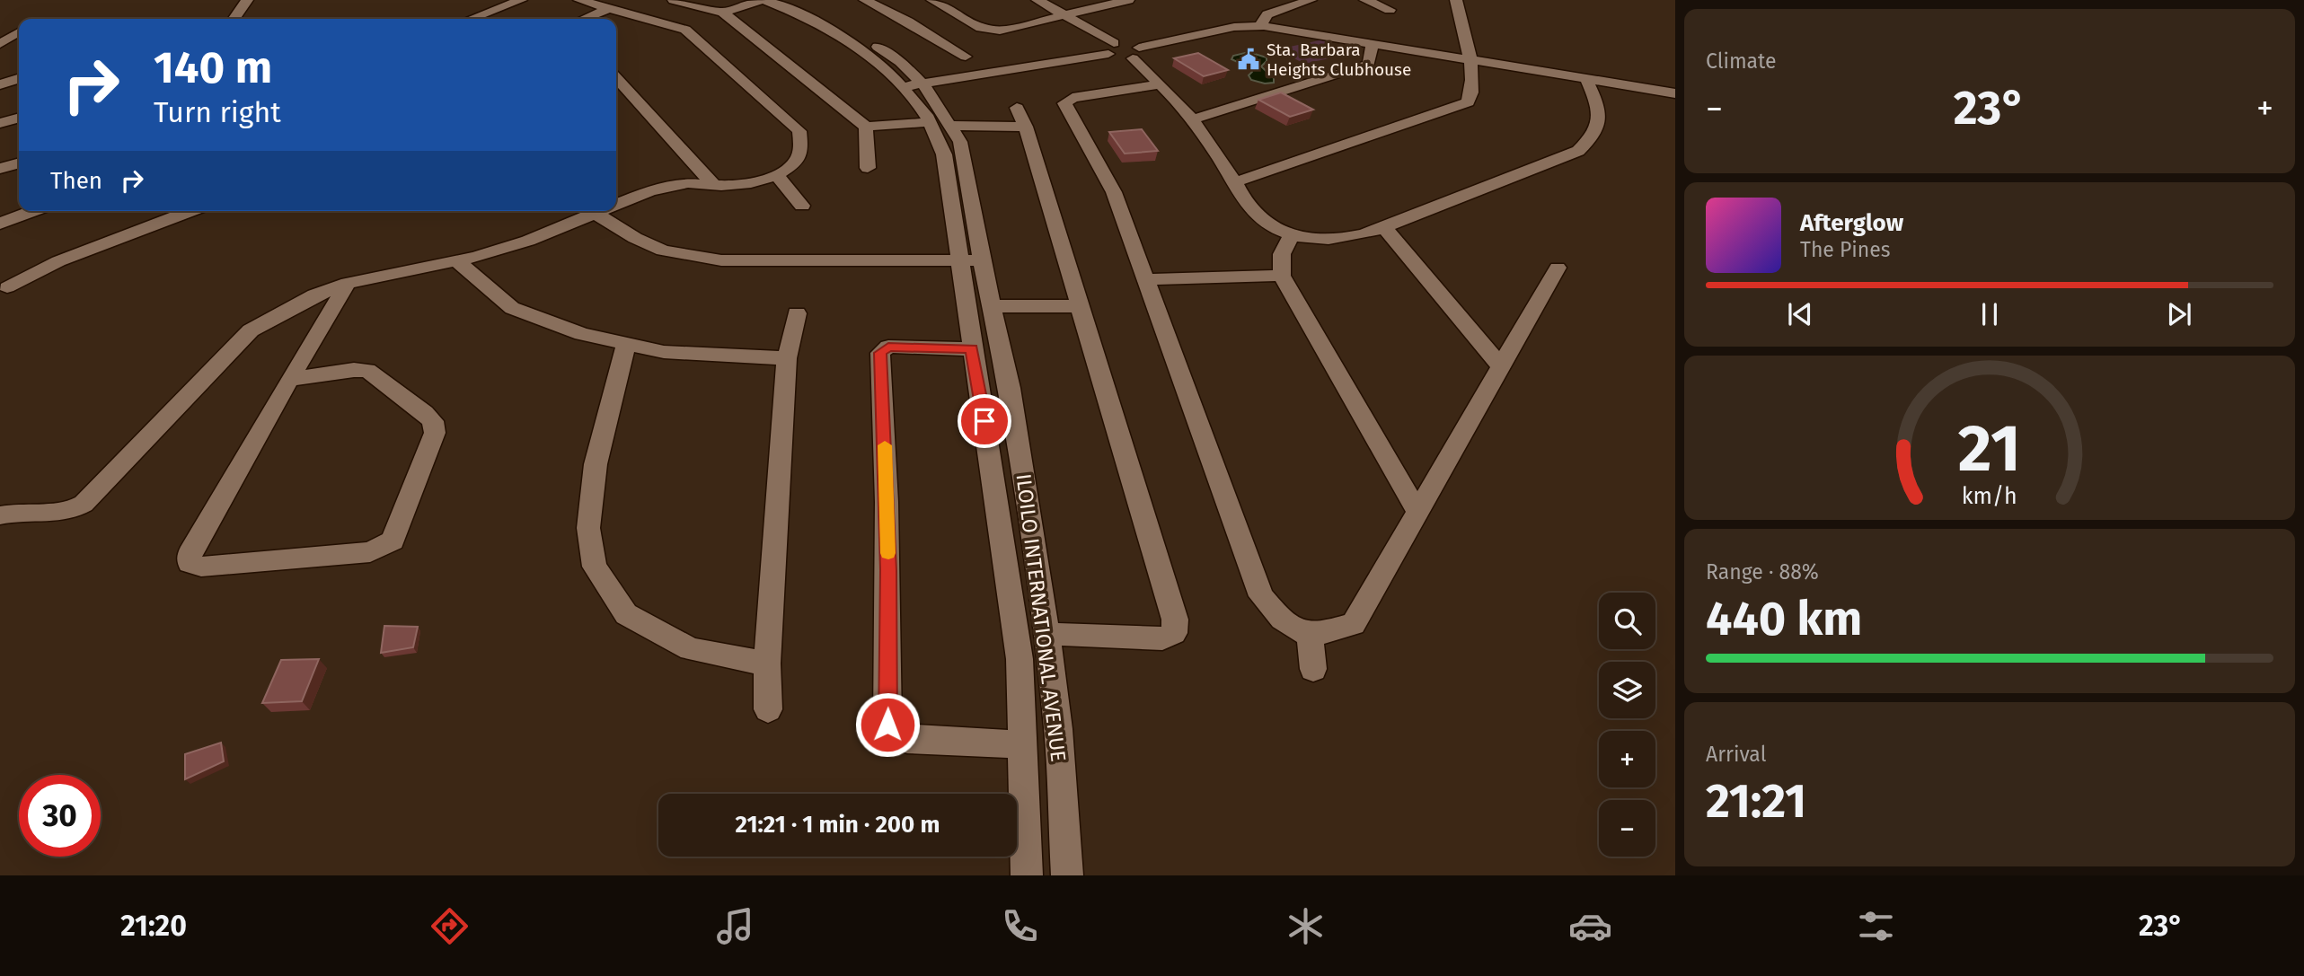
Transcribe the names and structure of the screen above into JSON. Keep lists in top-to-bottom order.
{
  "streets": {
    "street": ["ILOILO INTERNATIONAL AVENUE"]
  },
  "places": {
    "public building": ["Sta. Barbara Heights Clubhouse"]
  },
  "page": {
    "tile": [
      "Climate",
      ["Range · 88%", "440 km"],
      ["Arrival", "21:21"]
    ],
    "turn": ["140 m", "Turn right"],
    "heat": ["−", "23°", "+"],
    "then": "Then",
    "song": ["Afterglow", "The Pines"],
    "map_buttons": ["+", "−"],
    "limit": "30",
    "trip": "21:21 · 1 min · 200 m",
    "tabs": ["21:20", "23°"],
    "gauge": ["21", "km/h"]
  }
}
